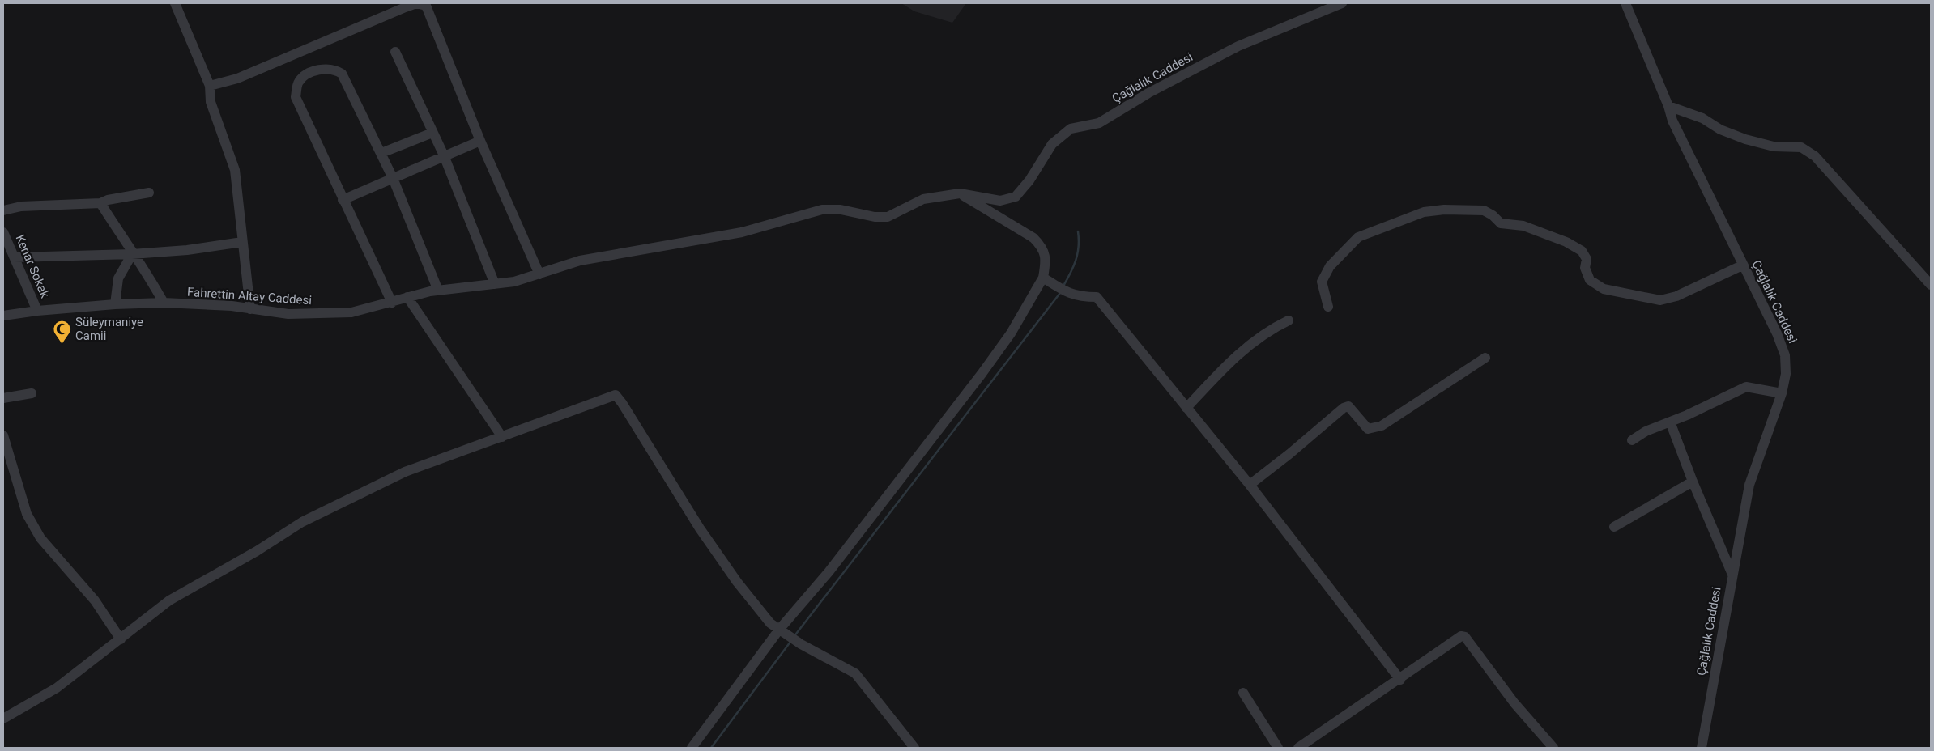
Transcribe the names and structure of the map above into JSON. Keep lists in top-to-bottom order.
{
  "streets": {
    "street": ["Çağlalık Caddesi", "Kenar Sokak", "Fahrettin Altay Caddesi"]
  },
  "crossings": [
    ["Çağlalık Caddesi", "Fahrettin Altay Caddesi"],
    ["Kenar Sokak", "Fahrettin Altay Caddesi"]
  ],
  "places": {
    "mosque": ["Süleymaniye Camii"]
  }
}
